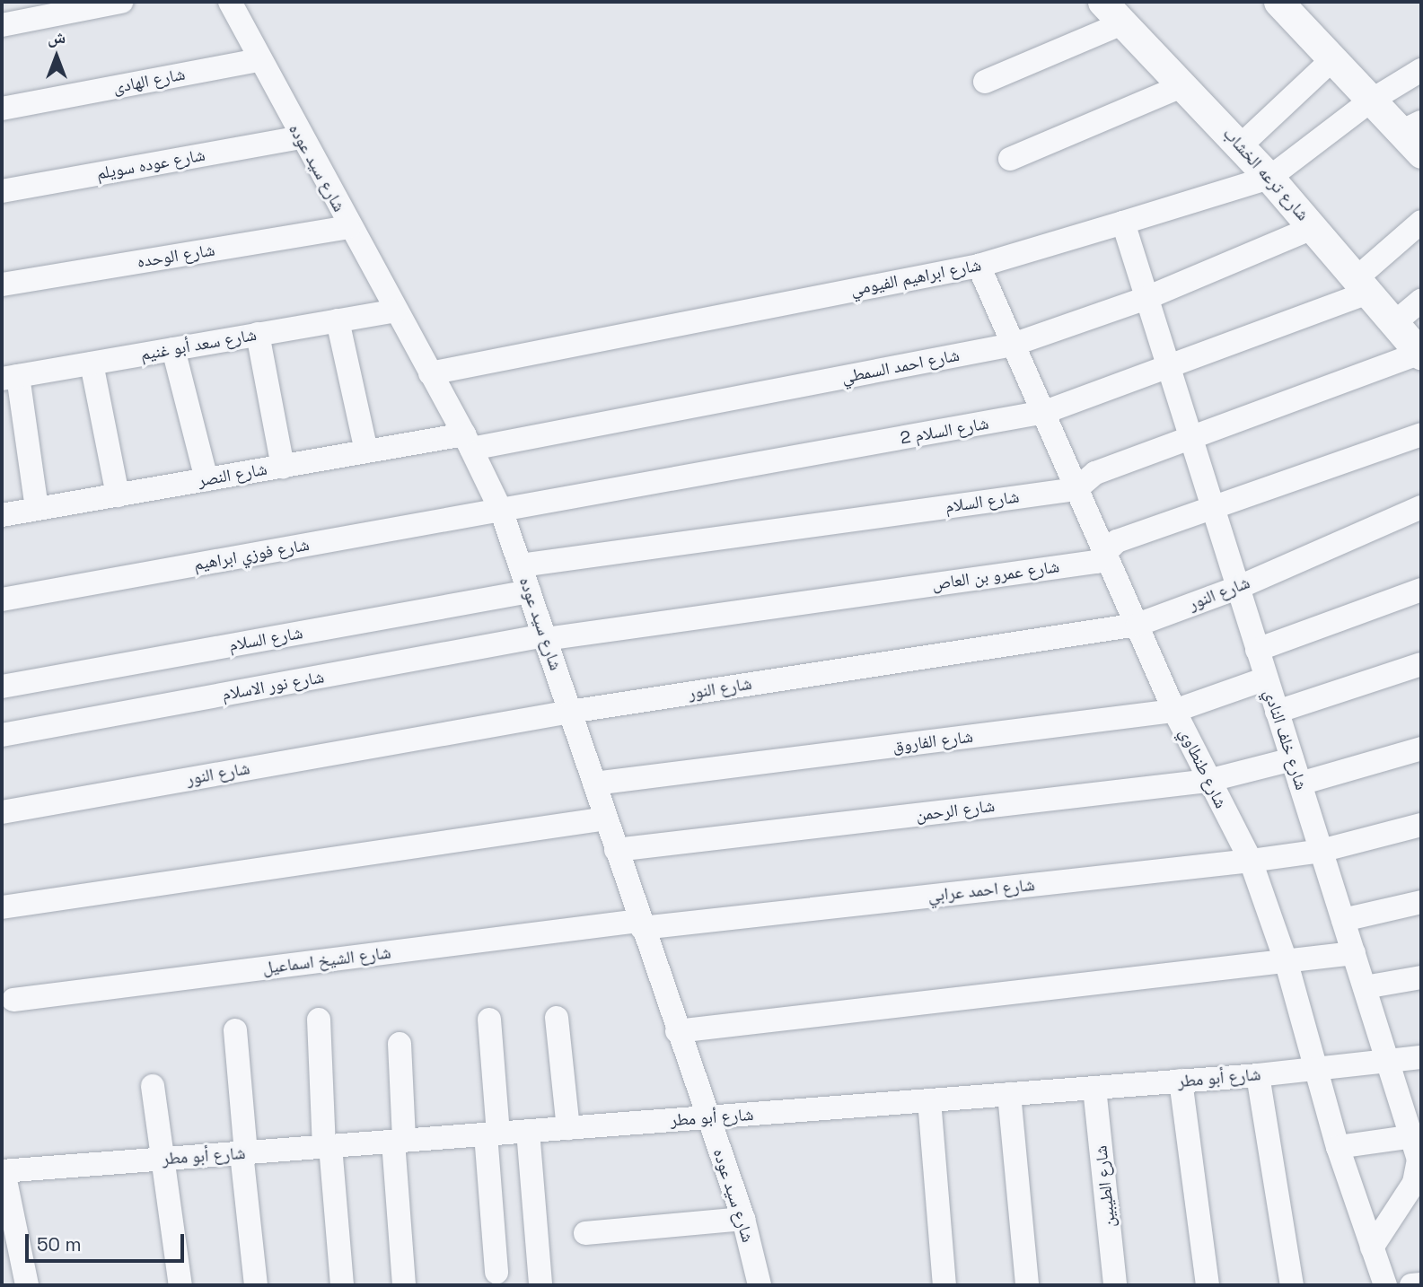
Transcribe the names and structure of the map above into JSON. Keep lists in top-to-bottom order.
{
  "streets": {
    "street": [
      "شارع الهادى",
      "شارع عوده سويلم",
      "شارع سيد عوده",
      "شارع ترعه الخشاب",
      "شارع الوحده",
      "شارع ابراهيم الفيومي",
      "شارع سعد أبو غنيم",
      "شارع احمد السمطي",
      "شارع السلام 2",
      "شارع النصر",
      "شارع السلام",
      "شارع فوزي ابراهيم",
      "شارع عمرو بن العاص",
      "شارع النور",
      "شارع نور الاسلام",
      "شارع خلف النادي",
      "شارع الفاروق",
      "شارع طنطاوي",
      "شارع الرحمن",
      "شارع احمد عرابي",
      "شارع الشيخ اسماعيل",
      "شارع أبو مطر",
      "شارع الطيبين"
    ]
  },
  "crossings": [
    ["شارع الهادى", "شارع سيد عوده"],
    ["شارع عوده سويلم", "شارع سيد عوده"],
    ["شارع سيد عوده", "شارع الوحده"],
    ["شارع سيد عوده", "شارع ابراهيم الفيومي"],
    ["شارع سيد عوده", "شارع سعد أبو غنيم"],
    ["شارع سيد عوده", "شارع احمد السمطي"],
    ["شارع سيد عوده", "شارع السلام 2"],
    ["شارع سيد عوده", "شارع النصر"],
    ["شارع سيد عوده", "شارع السلام"],
    ["شارع سيد عوده", "شارع فوزي ابراهيم"],
    ["شارع سيد عوده", "شارع عمرو بن العاص"],
    ["شارع سيد عوده", "شارع النور"],
    ["شارع سيد عوده", "شارع نور الاسلام"],
    ["شارع سيد عوده", "شارع الفاروق"],
    ["شارع سيد عوده", "شارع الرحمن"],
    ["شارع سيد عوده", "شارع احمد عرابي"],
    ["شارع سيد عوده", "شارع الشيخ اسماعيل"],
    ["شارع سيد عوده", "شارع أبو مطر"],
    ["شارع ترعه الخشاب", "شارع ابراهيم الفيومي"],
    ["شارع ترعه الخشاب", "شارع احمد السمطي"],
    ["شارع ترعه الخشاب", "شارع السلام 2"],
    ["شارع ترعه الخشاب", "شارع السلام"],
    ["شارع ابراهيم الفيومي", "شارع خلف النادي"],
    ["شارع ابراهيم الفيومي", "شارع طنطاوي"],
    ["شارع احمد السمطي", "شارع النصر"],
    ["شارع احمد السمطي", "شارع خلف النادي"],
    ["شارع احمد السمطي", "شارع طنطاوي"],
    ["شارع السلام 2", "شارع فوزي ابراهيم"],
    ["شارع السلام 2", "شارع خلف النادي"],
    ["شارع السلام 2", "شارع طنطاوي"],
    ["شارع السلام", "شارع خلف النادي"],
    ["شارع السلام", "شارع طنطاوي"],
    ["شارع عمرو بن العاص", "شارع نور الاسلام"],
    ["شارع عمرو بن العاص", "شارع خلف النادي"],
    ["شارع عمرو بن العاص", "شارع طنطاوي"],
    ["شارع النور", "شارع خلف النادي"],
    ["شارع النور", "شارع طنطاوي"],
    ["شارع خلف النادي", "شارع الفاروق"],
    ["شارع خلف النادي", "شارع طنطاوي"],
    ["شارع خلف النادي", "شارع الرحمن"],
    ["شارع خلف النادي", "شارع احمد عرابي"],
    ["شارع خلف النادي", "شارع أبو مطر"],
    ["شارع الفاروق", "شارع طنطاوي"],
    ["شارع طنطاوي", "شارع الرحمن"],
    ["شارع طنطاوي", "شارع احمد عرابي"],
    ["شارع طنطاوي", "شارع أبو مطر"],
    ["شارع احمد عرابي", "شارع الشيخ اسماعيل"],
    ["شارع أبو مطر", "شارع الطيبين"]
  ],
  "scale_bar": "50 m",
  "north": "top"
}
